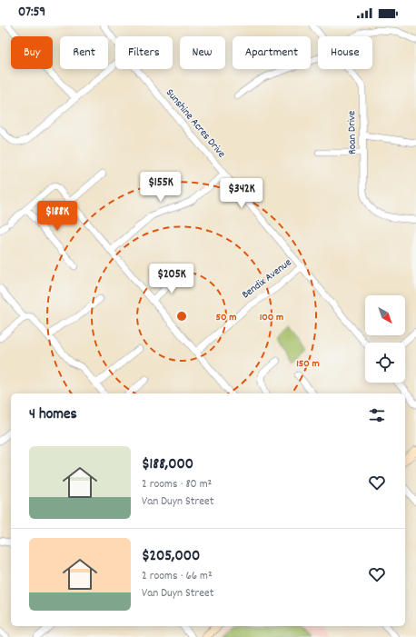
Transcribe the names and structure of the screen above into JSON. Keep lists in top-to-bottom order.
{
  "streets": {
    "street": ["Sunshine Acres Drive", "Roan Drive", "Bendix Avenue"]
  },
  "crossings": [
    ["Sunshine Acres Drive", "Bendix Avenue"]
  ],
  "north": "bottom right",
  "page": {
    "status": "07:59",
    "chip": [
      "Buy",
      "Rent",
      "Filters",
      "New",
      "Apartment",
      "House"
    ],
    "price": [
      "$155K",
      "$342K",
      "$188K",
      "$205K"
    ],
    "heading": "4 homes",
    "list": [
      {
        "name": "$188,000",
        "note": "2 rooms · 80 m² · Van Duyn Street"
      },
      {
        "name": "$205,000",
        "note": "2 rooms · 66 m² · Van Duyn Street"
      }
    ]
  },
  "rings": ["50 m", "100 m", "150 m"]
}
